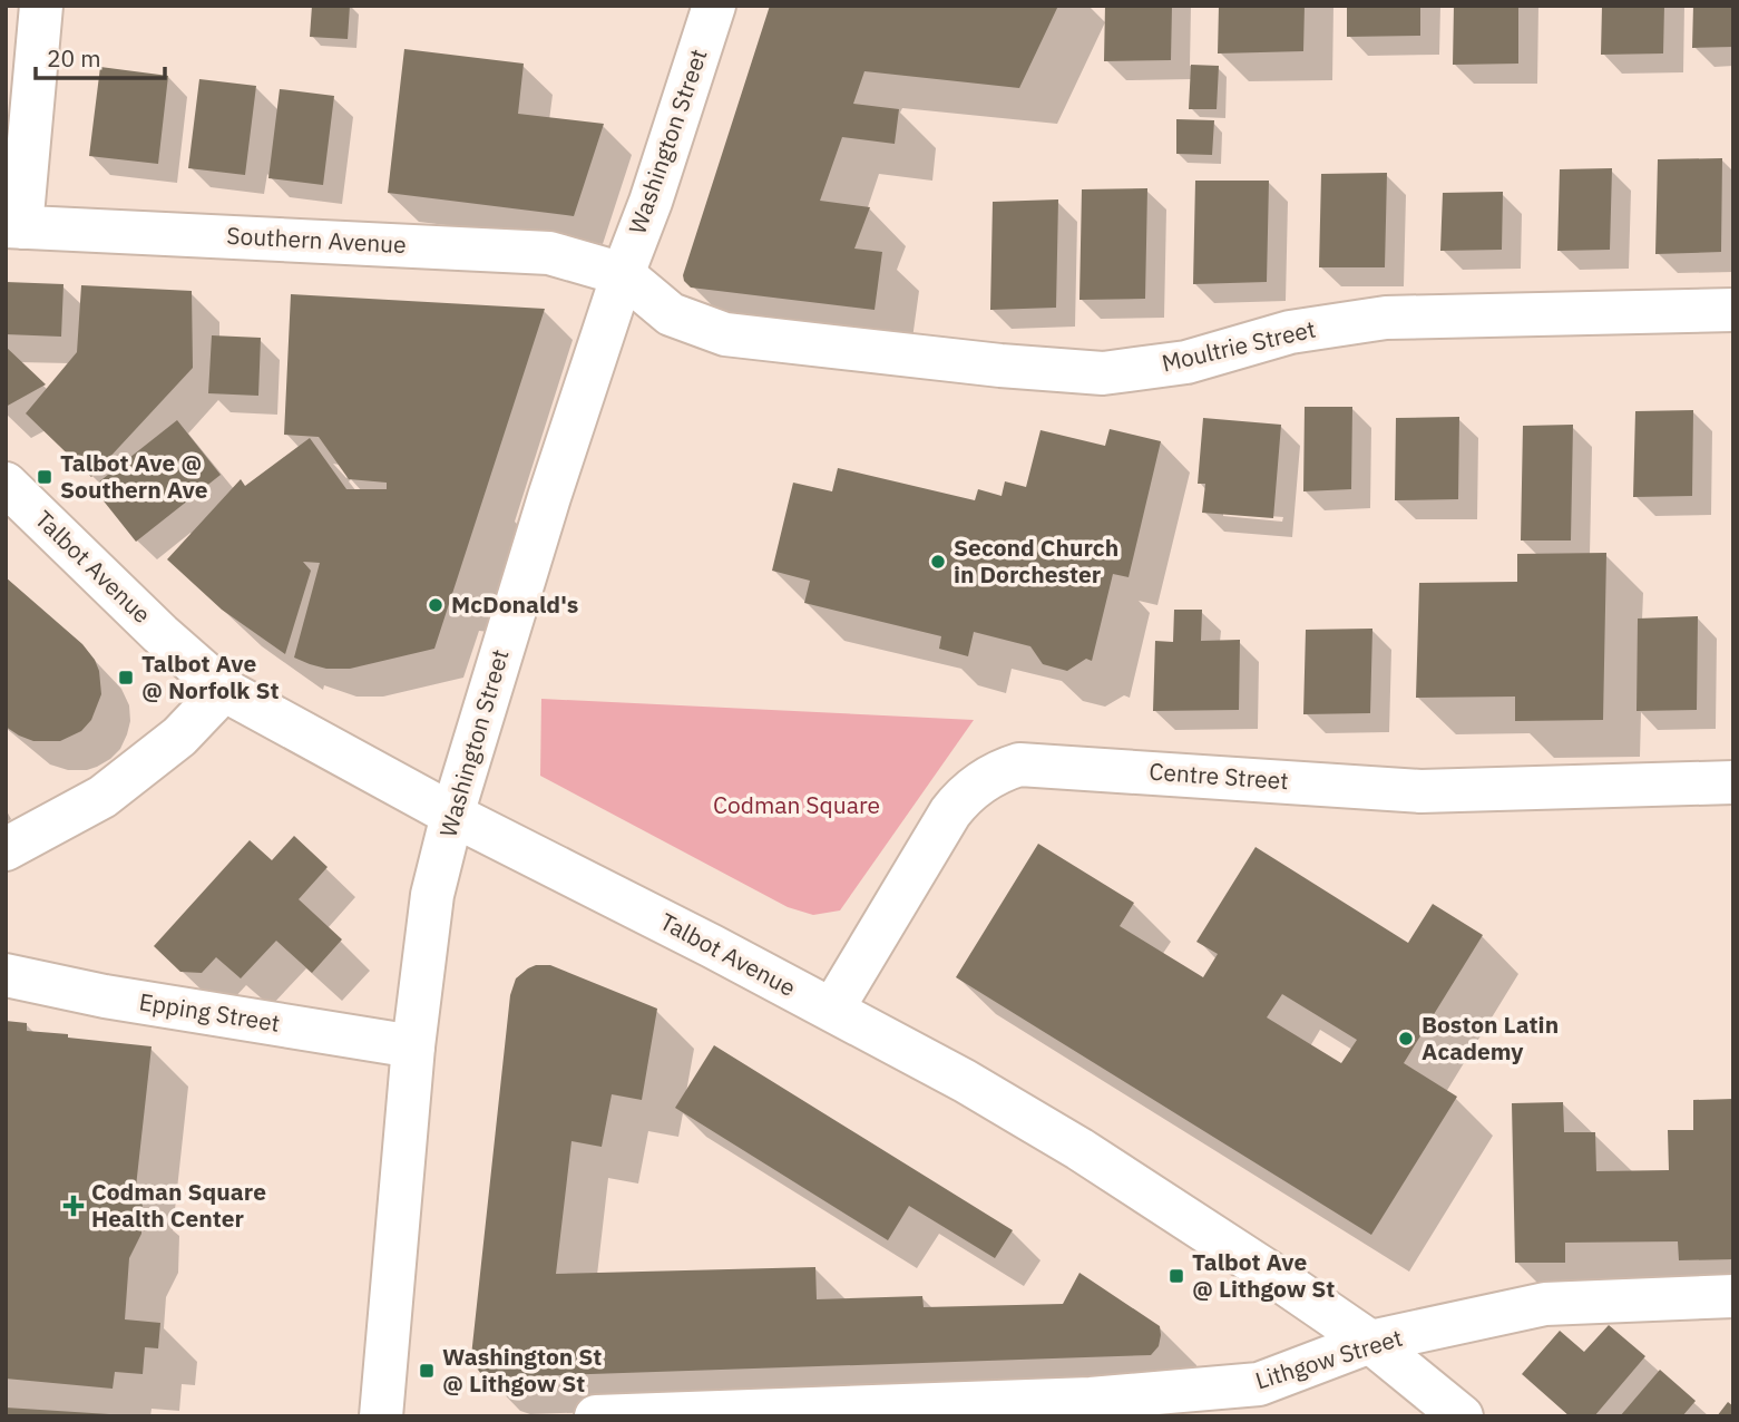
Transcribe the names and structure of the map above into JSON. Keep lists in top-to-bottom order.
{
  "streets": {
    "street": [
      "Washington Street",
      "Southern Avenue",
      "Moultrie Street",
      "Talbot Avenue",
      "Centre Street",
      "Epping Street",
      "Lithgow Street"
    ]
  },
  "crossings": [
    ["Washington Street", "Southern Avenue"],
    ["Washington Street", "Moultrie Street"],
    ["Washington Street", "Talbot Avenue"],
    ["Washington Street", "Epping Street"],
    ["Southern Avenue", "Moultrie Street"],
    ["Talbot Avenue", "Centre Street"],
    ["Talbot Avenue", "Lithgow Street"]
  ],
  "parks": ["Codman Square"],
  "places": {
    "transit": [
      "Talbot Ave @ Southern Ave",
      "Talbot Ave @ Norfolk St",
      "Talbot Ave @ Lithgow St",
      "Washington St @ Lithgow St"
    ],
    "other": ["Second Church in Dorchester", "McDonald's", "Boston Latin Academy"],
    "health": ["Codman Square Health Center"]
  },
  "scale_bar": "20 m"
}
